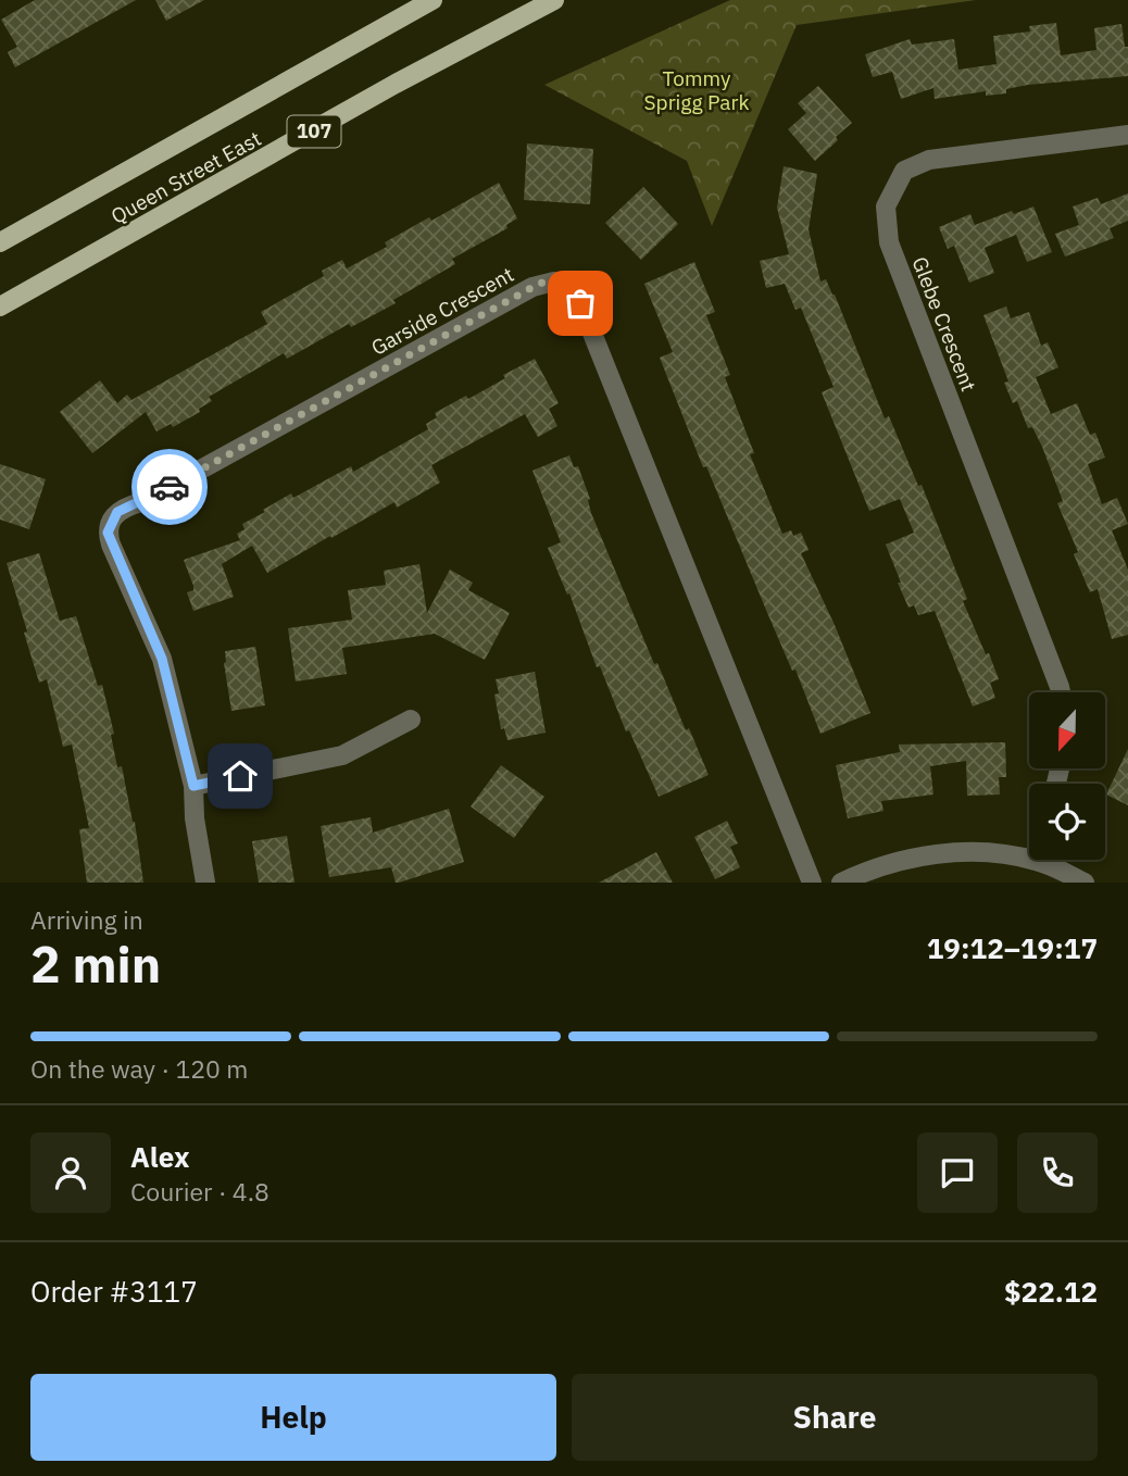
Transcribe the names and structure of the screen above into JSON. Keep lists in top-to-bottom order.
{
  "streets": {
    "main road": ["107", "Queen Street East"],
    "street": ["Garside Crescent", "Glebe Crescent"]
  },
  "parks": ["Tommy Sprigg Park"],
  "north": "bottom",
  "page": {
    "heading": ["2 min", "Arriving in", "19:12–19:17"],
    "panel": [
      "Alex",
      "Courier · 4.8",
      "Order #3117",
      "$22.12"
    ],
    "bar": "On the way · 120 m",
    "buttons": ["Help", "Share"]
  }
}
